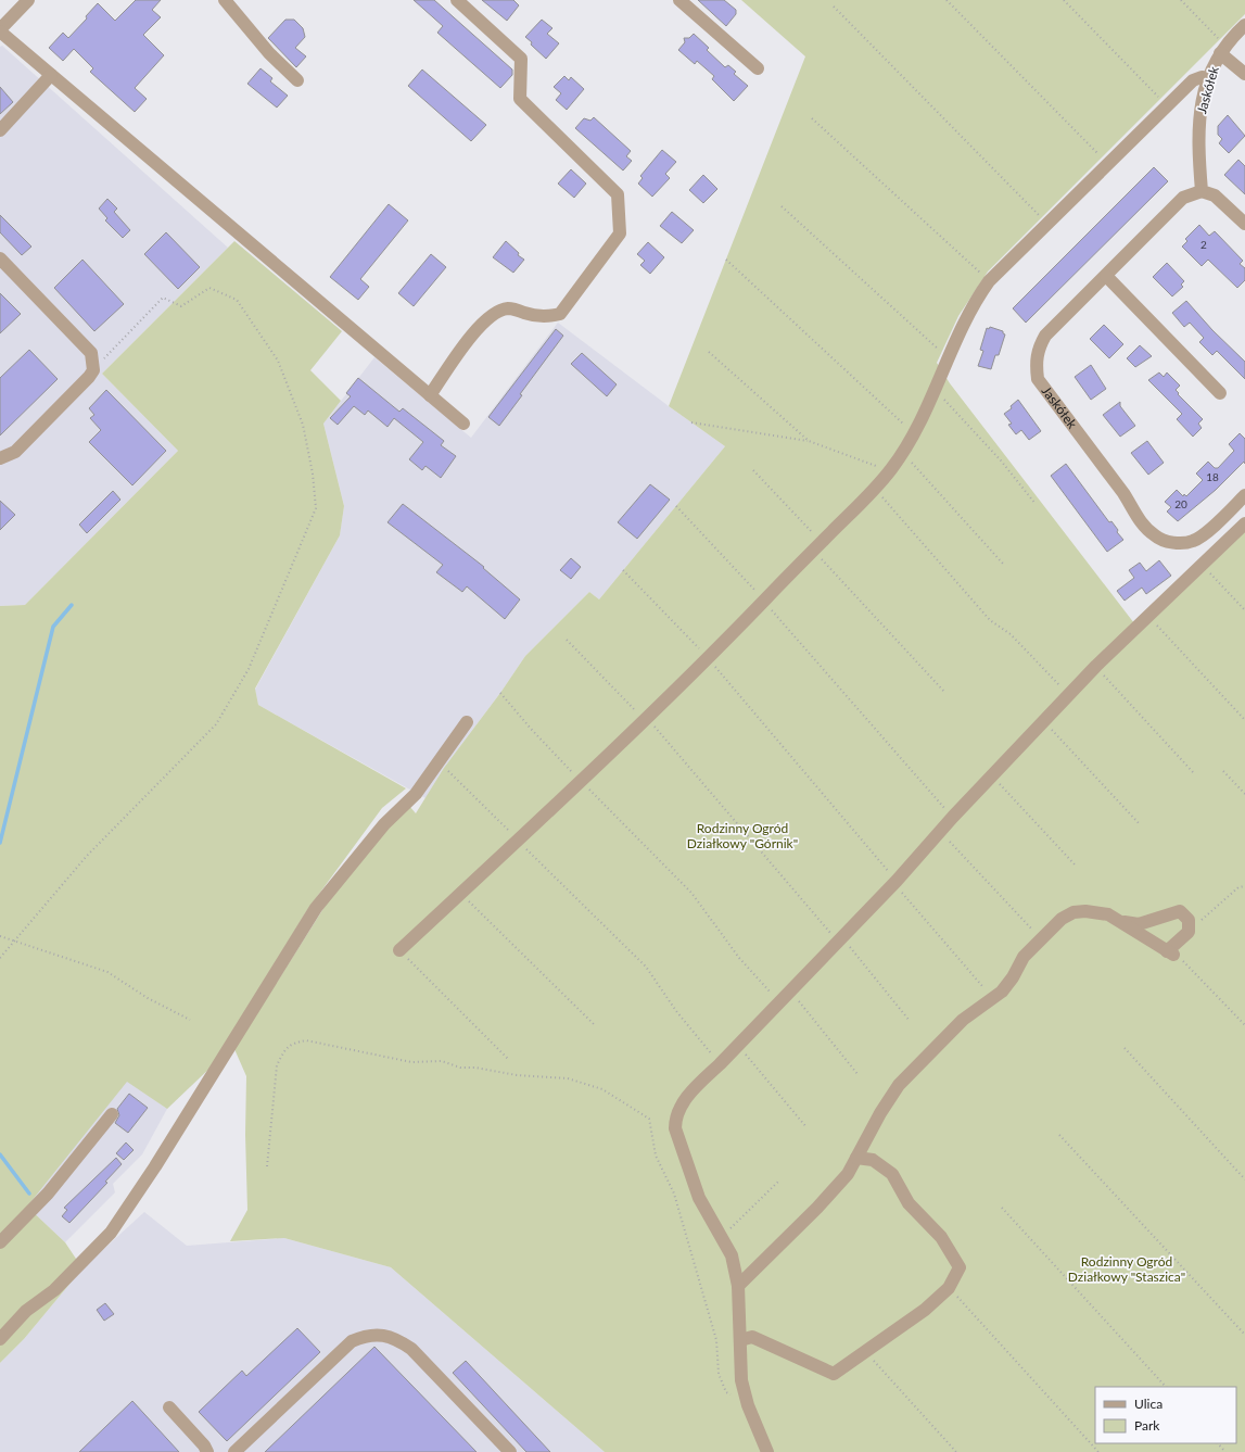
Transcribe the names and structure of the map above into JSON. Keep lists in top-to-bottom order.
{
  "streets": {
    "street": ["Jaskółek"]
  },
  "parks": ["Rodzinny Ogród Działkowy \"Górnik\"", "Rodzinny Ogród Działkowy \"Staszica\""],
  "house_numbers": ["2", "18", "20"],
  "legend": ["Ulica", "Park"]
}
